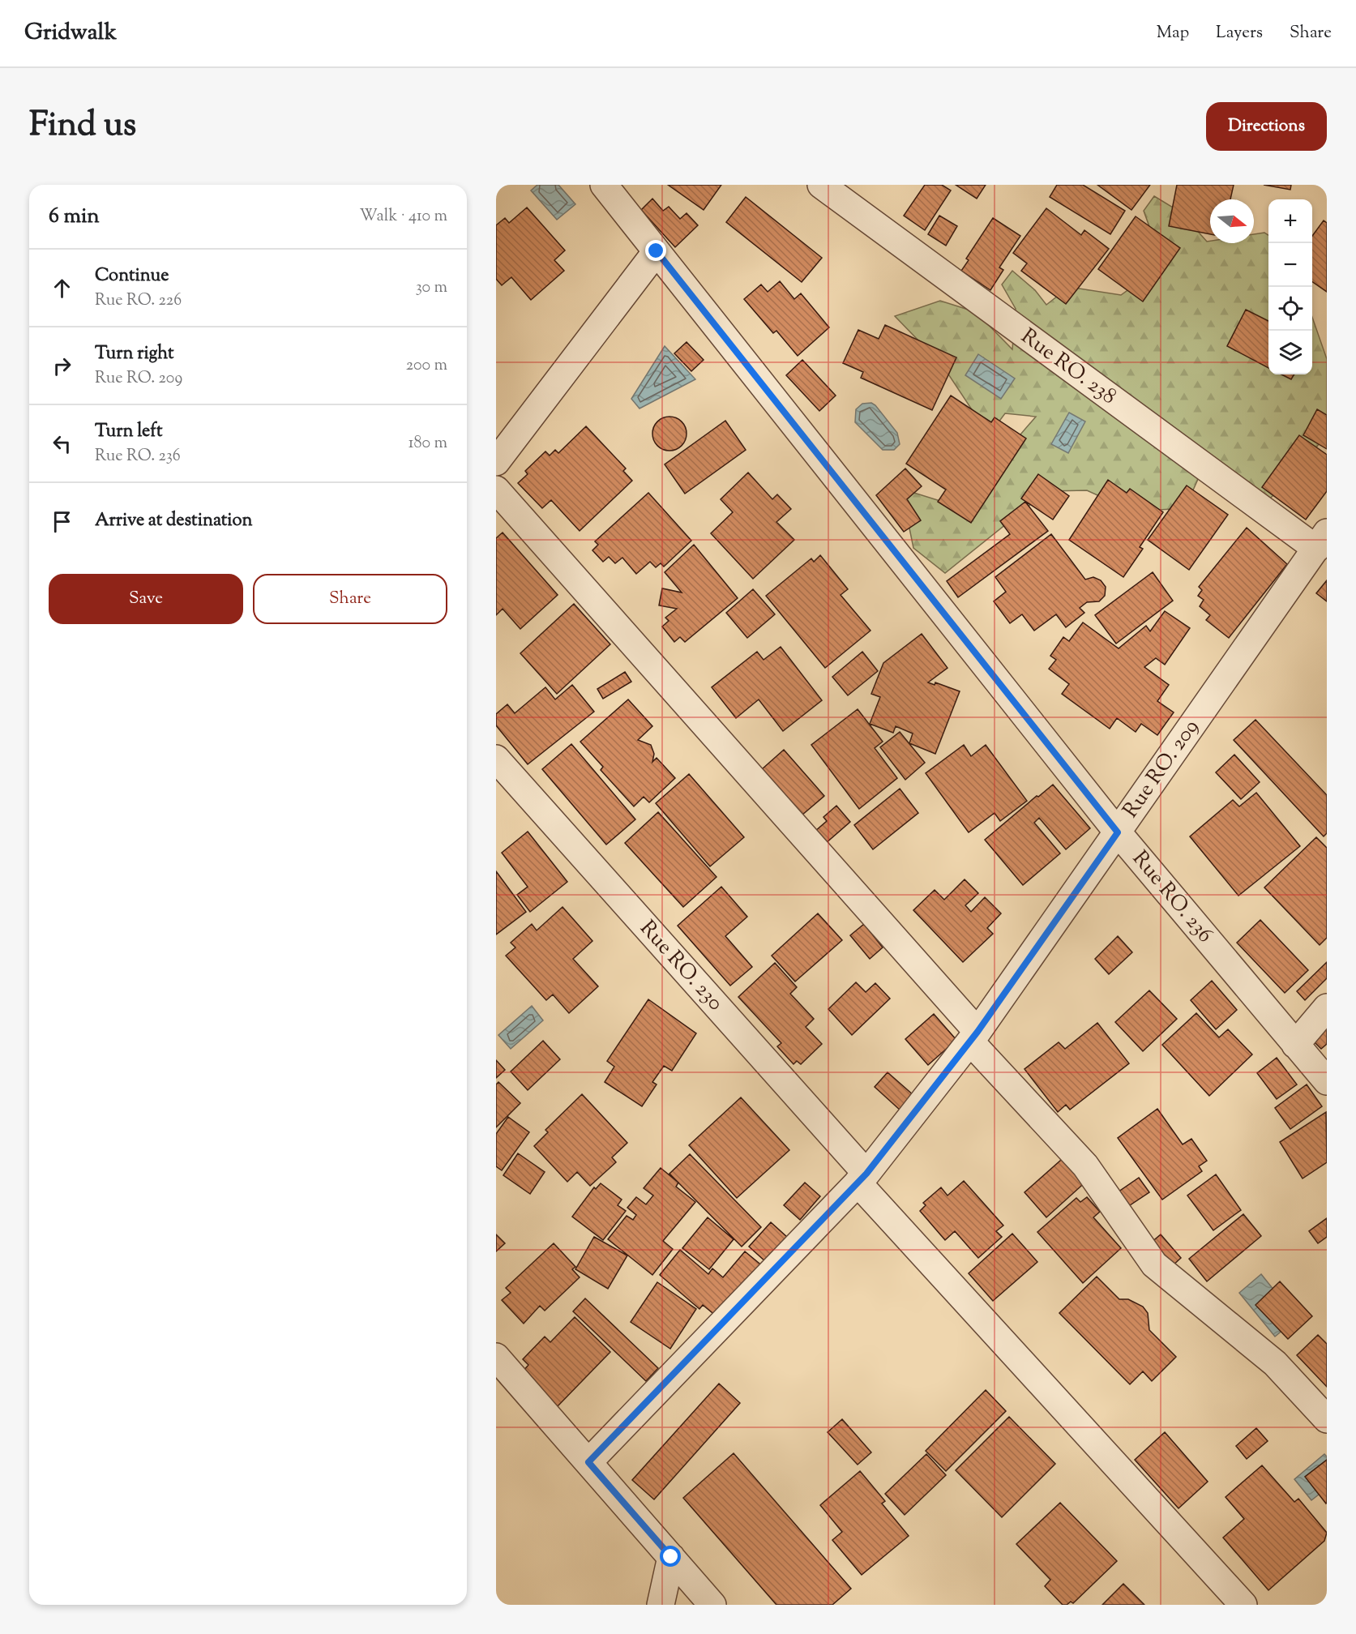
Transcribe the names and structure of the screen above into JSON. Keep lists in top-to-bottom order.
{
  "streets": {
    "street": [
      "Rue RO. 238",
      "Rue RO. 209",
      "Rue RO. 236",
      "Rue RO. 230"
    ]
  },
  "crossings": [
    ["Rue RO. 238", "Rue RO. 209"],
    ["Rue RO. 209", "Rue RO. 236"],
    ["Rue RO. 209", "Rue RO. 230"]
  ],
  "north": "right",
  "page": {
    "header": "Gridwalk",
    "nav": ["Map", "Layers", "Share"],
    "title": "Find us",
    "buttons": [
      "Directions",
      ["Save", "Share"]
    ],
    "heading": ["6 min", "Walk · 410 m"],
    "map_buttons": ["+", "−"],
    "list": [
      ["Continue", "Rue RO. 226", "30 m"],
      ["Turn right", "Rue RO. 209", "200 m"],
      ["Turn left", "Rue RO. 236", "180 m"],
      "Arrive at destination"
    ]
  }
}
